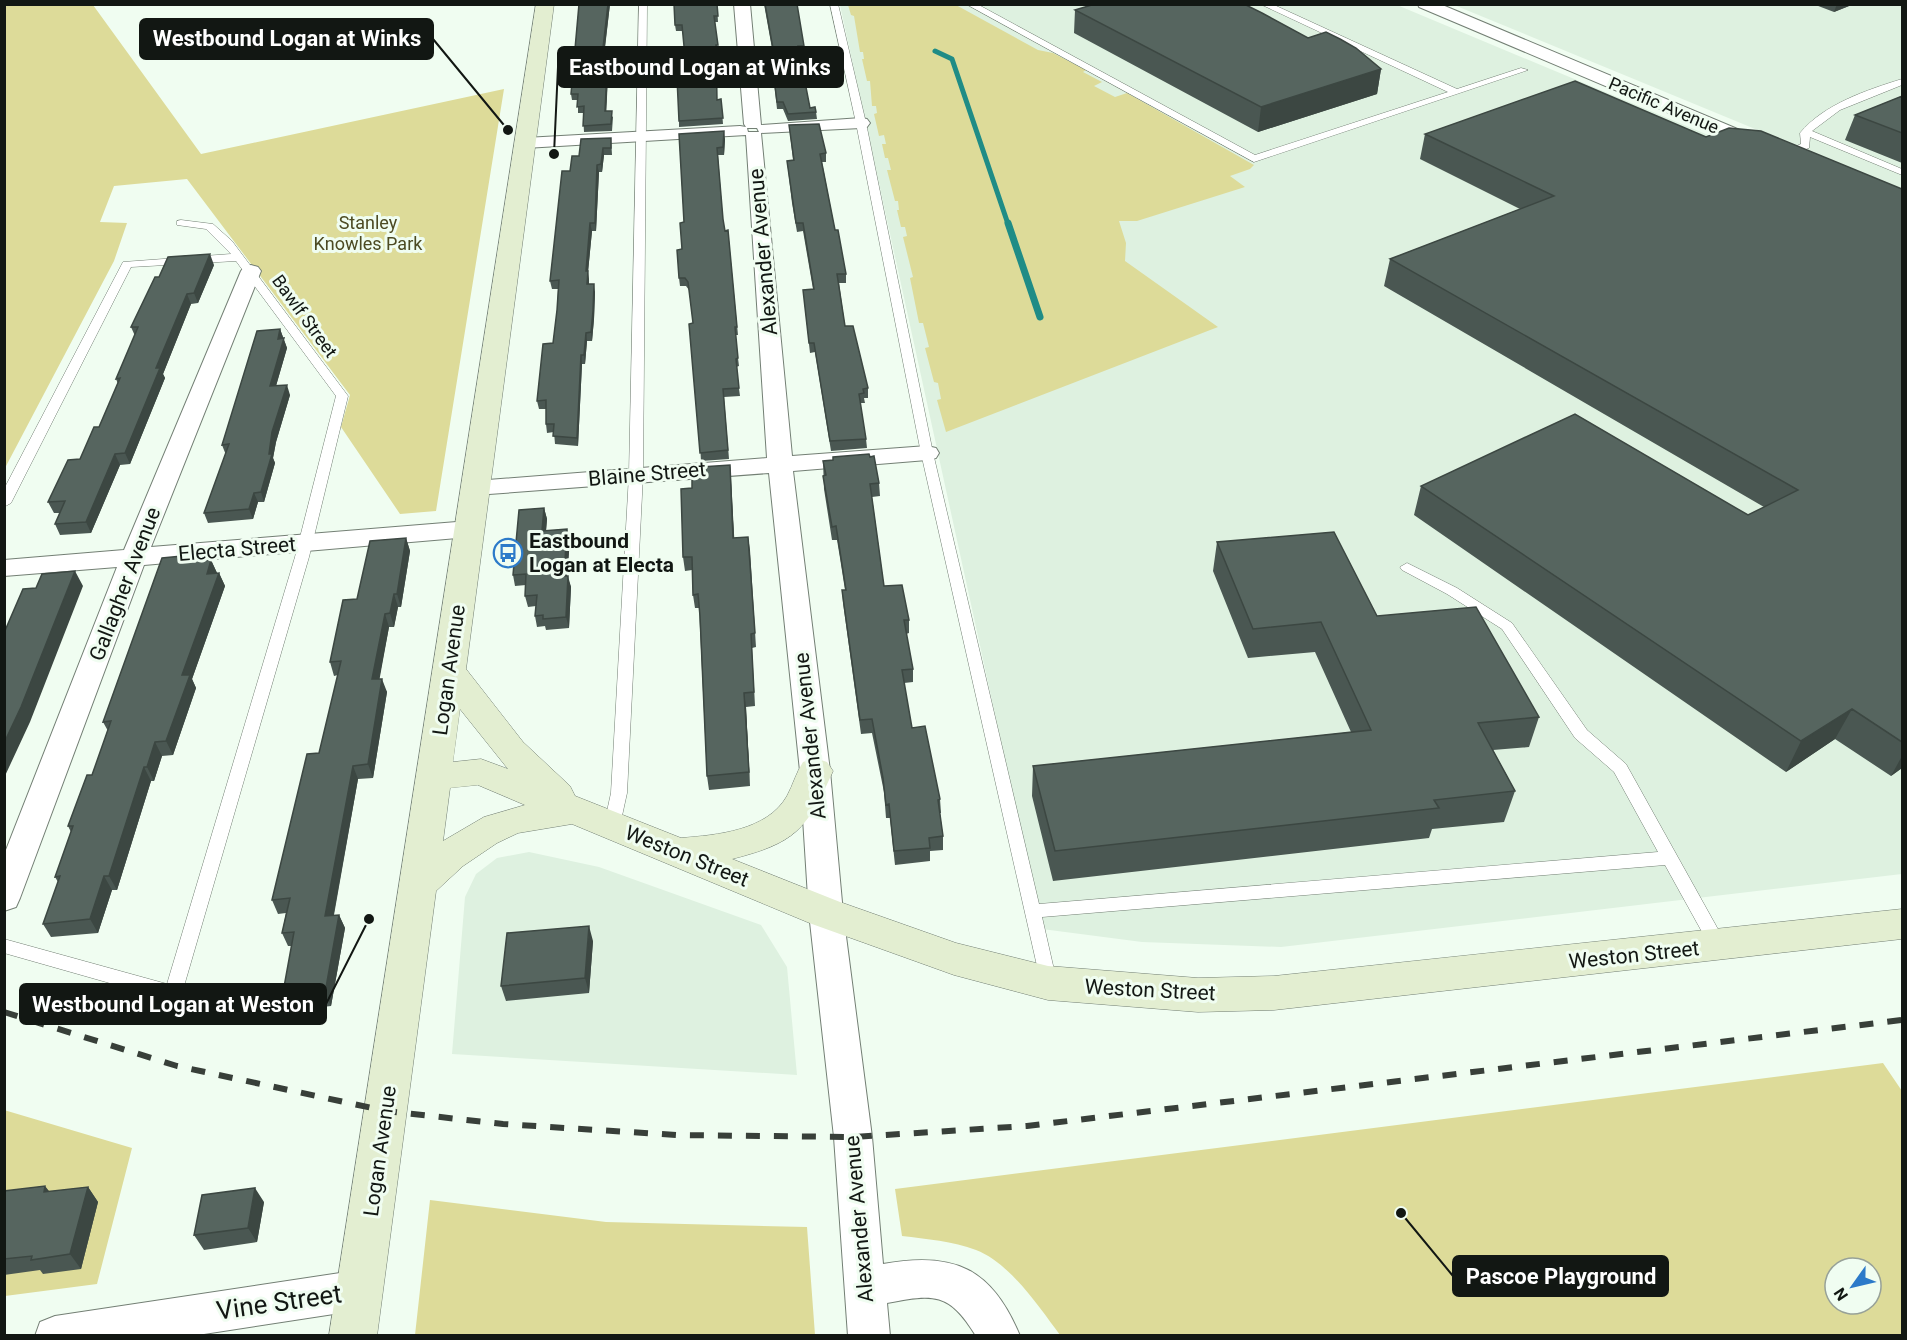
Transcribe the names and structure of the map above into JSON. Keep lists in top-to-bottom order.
{
  "streets": {
    "main road": ["Logan Avenue", "Weston Street"],
    "street": [
      "Pacific Avenue",
      "Alexander Avenue",
      "Blaine Street",
      "Electa Street",
      "Gallagher Avenue",
      "Vine Street"
    ],
    "lane": ["Bawlf Street"]
  },
  "crossings": [
    ["Alexander Avenue", "Blaine Street"],
    ["Alexander Avenue", "Weston Street"],
    ["Bawlf Street", "Electa Street"],
    ["Bawlf Street", "Gallagher Avenue"],
    ["Blaine Street", "Logan Avenue"],
    ["Electa Street", "Gallagher Avenue"],
    ["Electa Street", "Logan Avenue"],
    ["Logan Avenue", "Weston Street"],
    ["Logan Avenue", "Vine Street"]
  ],
  "parks": ["Stanley Knowles Park"],
  "places": {
    "other": [
      "Westbound Logan at Winks",
      "Eastbound Logan at Winks",
      "Westbound Logan at Weston",
      "Pascoe Playground"
    ],
    "bus stop": ["Eastbound Logan at Electa"]
  },
  "north": "bottom left"
}
